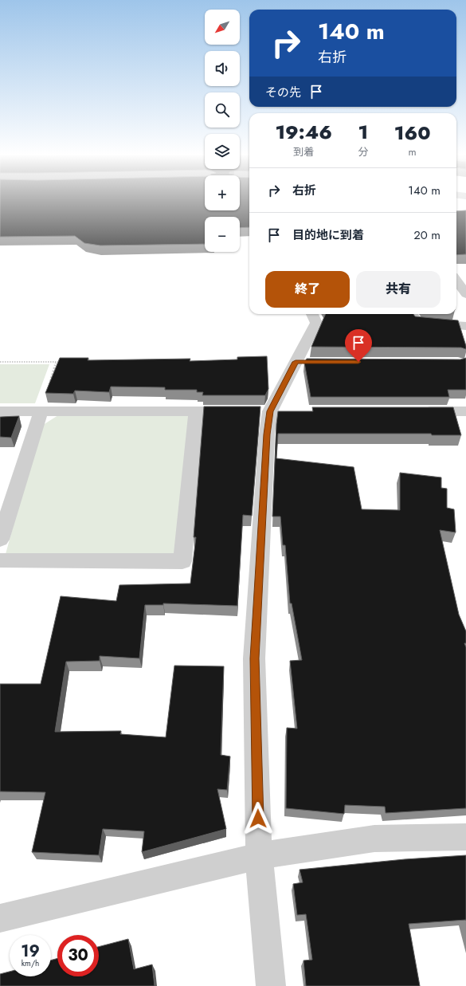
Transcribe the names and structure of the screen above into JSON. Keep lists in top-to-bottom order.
{
  "north": "bottom left",
  "page": {
    "map_buttons": ["+", "−"],
    "turn": ["140 m", "右折"],
    "then": "その先",
    "eta": [
      "19:46",
      "到着",
      "1",
      "分",
      "160",
      "m"
    ],
    "list": [
      {
        "name": "右折",
        "value": "140 m"
      },
      {
        "name": "目的地に到着",
        "value": "20 m"
      }
    ],
    "buttons": ["終了", "共有"],
    "speed": "19 km/h",
    "limit": "30"
  }
}
